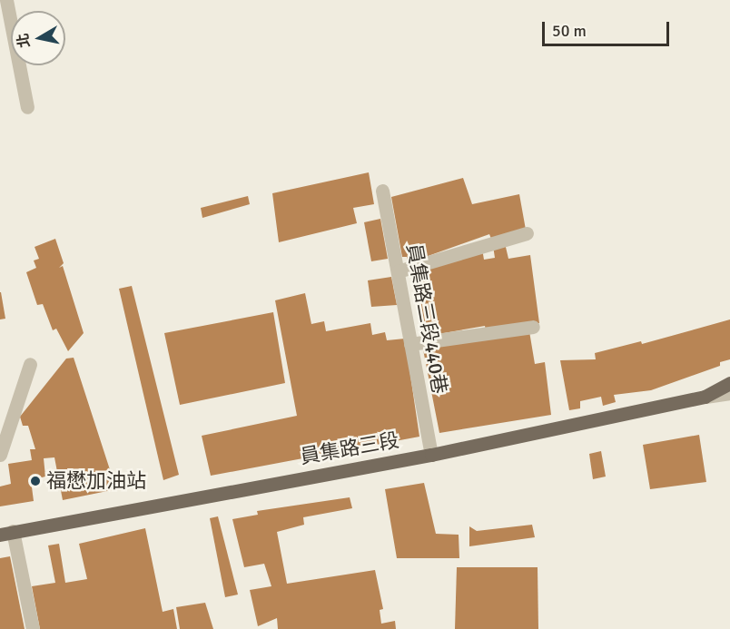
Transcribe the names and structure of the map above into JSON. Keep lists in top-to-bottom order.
{
  "streets": {
    "main road": ["員集路三段"],
    "street": ["員集路三段440巷"]
  },
  "crossings": [
    ["員集路三段440巷", "員集路三段"]
  ],
  "places": ["福懋加油站"],
  "scale_bar": "50 m",
  "north": "left"
}
